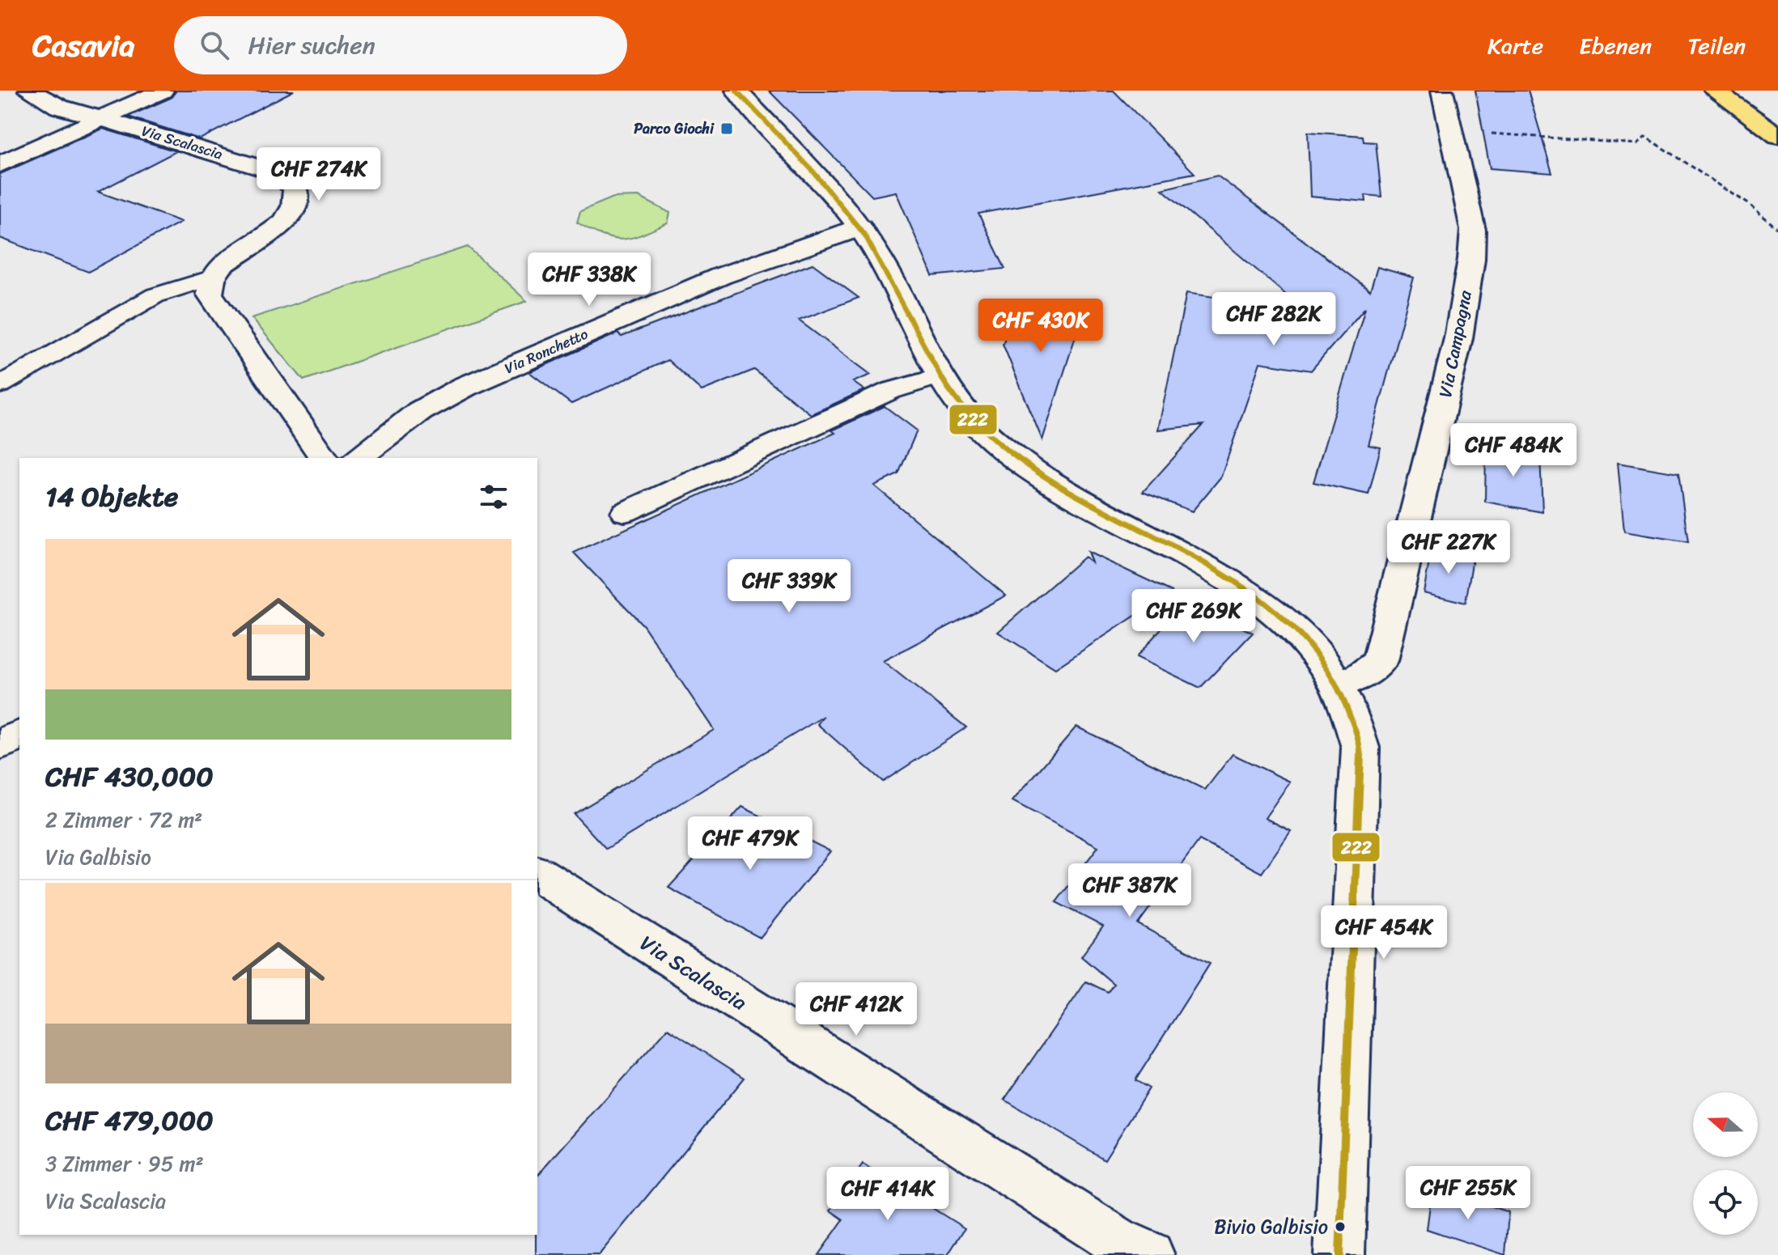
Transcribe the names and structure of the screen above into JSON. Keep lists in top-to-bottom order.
{
  "streets": {
    "street": ["Via Scalascia", "Via Campagna", "Via Ronchetto"]
  },
  "places": {
    "transit": ["Parco Giochi"],
    "other": ["Bivio Galbisio"]
  },
  "lines": ["transit line 222"],
  "north": "left",
  "page": {
    "header": "Casavia",
    "search": "Hier suchen",
    "nav": ["Karte", "Ebenen", "Teilen"],
    "price": [
      "CHF 274K",
      "CHF 338K",
      "CHF 282K",
      "CHF 430K",
      "CHF 484K",
      "CHF 227K",
      "CHF 339K",
      "CHF 269K",
      "CHF 479K",
      "CHF 387K",
      "CHF 454K",
      "CHF 412K",
      "CHF 255K",
      "CHF 414K"
    ],
    "heading": "14 Objekte",
    "list": [
      {
        "name": "CHF 430,000",
        "note": "2 Zimmer · 72 m² · Via Galbisio"
      },
      {
        "name": "CHF 479,000",
        "note": "3 Zimmer · 95 m² · Via Scalascia"
      }
    ]
  }
}
